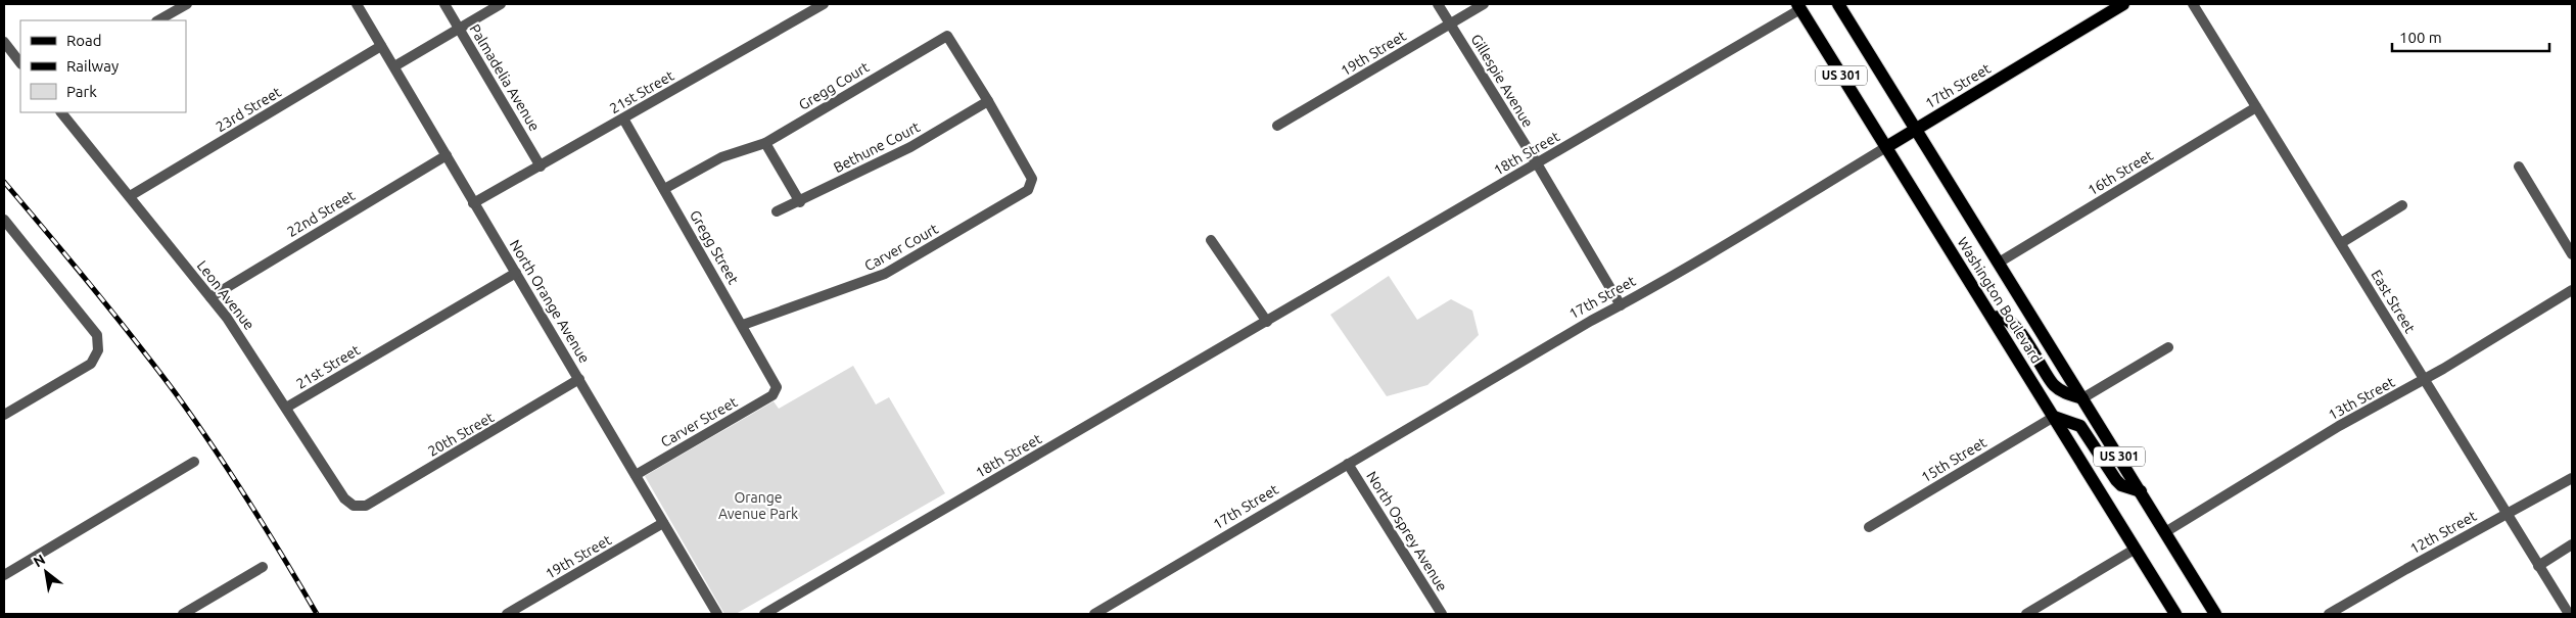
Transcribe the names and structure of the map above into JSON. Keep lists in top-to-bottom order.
{
  "streets": {
    "main road": ["US 301", "17th Street", "Washington Boulevard"],
    "street": [
      "19th Street",
      "Palmadelia Avenue",
      "Gillespie Avenue",
      "Gregg Court",
      "21st Street",
      "23rd Street",
      "Bethune Court",
      "18th Street",
      "16th Street",
      "22nd Street",
      "Gregg Street",
      "Carver Court",
      "Leon Avenue",
      "North Orange Avenue",
      "East Street",
      "13th Street",
      "Carver Street",
      "20th Street",
      "15th Street",
      "North Osprey Avenue",
      "12th Street"
    ]
  },
  "crossings": [
    ["19th Street", "Gillespie Avenue"],
    ["19th Street", "North Orange Avenue"],
    ["Palmadelia Avenue", "21st Street"],
    ["Gillespie Avenue", "17th Street"],
    ["Gillespie Avenue", "18th Street"],
    ["Gregg Court", "Bethune Court"],
    ["Gregg Court", "Gregg Street"],
    ["Gregg Court", "Carver Court"],
    ["17th Street", "Washington Boulevard"],
    ["17th Street", "North Osprey Avenue"],
    ["21st Street", "Gregg Street"],
    ["21st Street", "Leon Avenue"],
    ["21st Street", "North Orange Avenue"],
    ["23rd Street", "Leon Avenue"],
    ["23rd Street", "North Orange Avenue"],
    ["Bethune Court", "Carver Court"],
    ["18th Street", "Washington Boulevard"],
    ["16th Street", "Washington Boulevard"],
    ["16th Street", "East Street"],
    ["22nd Street", "Leon Avenue"],
    ["22nd Street", "North Orange Avenue"],
    ["Gregg Street", "Carver Court"],
    ["Gregg Street", "Carver Street"],
    ["Leon Avenue", "20th Street"],
    ["Washington Boulevard", "13th Street"],
    ["Washington Boulevard", "15th Street"],
    ["North Orange Avenue", "Carver Street"],
    ["North Orange Avenue", "20th Street"],
    ["East Street", "13th Street"],
    ["East Street", "12th Street"]
  ],
  "parks": ["Orange Avenue Park"],
  "legend": ["Road", "Railway", "Park"],
  "scale_bar": "100 m",
  "north": "top left"
}
